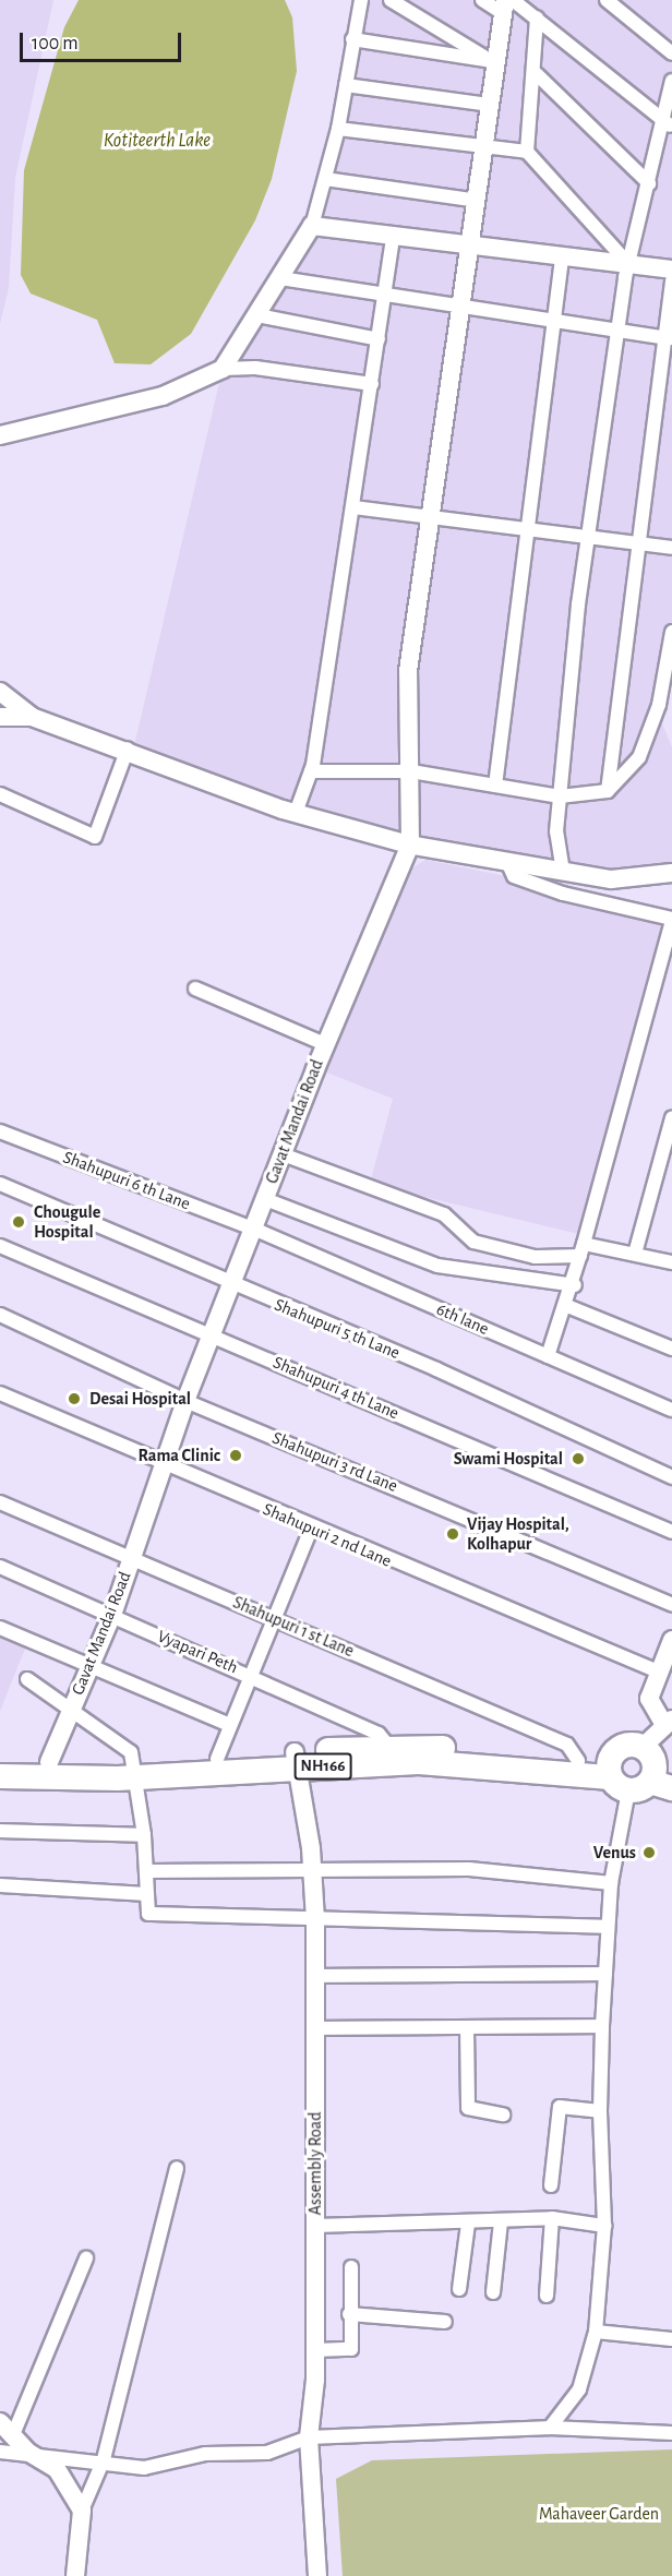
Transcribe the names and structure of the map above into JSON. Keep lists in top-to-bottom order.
{
  "streets": {
    "highway": ["NH166"],
    "street": [
      "Gavat Mandai Road",
      "Shahupuri 6 th Lane",
      "6th lane",
      "Shahupuri 5 th Lane",
      "Shahupuri 4 th Lane",
      "Shahupuri 3 rd Lane",
      "Shahupuri 2 nd Lane",
      "Shahupuri 1 st Lane",
      "Vyapari Peth",
      "Assembly Road"
    ]
  },
  "crossings": [
    ["Gavat Mandai Road", "Shahupuri 6 th Lane"],
    ["Gavat Mandai Road", "6th lane"],
    ["Gavat Mandai Road", "Shahupuri 5 th Lane"],
    ["Gavat Mandai Road", "Shahupuri 4 th Lane"],
    ["Gavat Mandai Road", "Shahupuri 3 rd Lane"],
    ["Gavat Mandai Road", "Shahupuri 2 nd Lane"],
    ["Gavat Mandai Road", "Shahupuri 1 st Lane"],
    ["Gavat Mandai Road", "Vyapari Peth"],
    ["Gavat Mandai Road", "NH166"],
    ["Shahupuri 6 th Lane", "6th lane"],
    ["Shahupuri 1 st Lane", "NH166"],
    ["Vyapari Peth", "NH166"],
    ["NH166", "Assembly Road"]
  ],
  "water": ["Kotiteerth Lake"],
  "parks": ["Mahaveer Garden"],
  "places": [
    "Chougule Hospital",
    "Desai Hospital",
    "Rama Clinic",
    "Swami Hospital",
    "Vijay Hospital, Kolhapur",
    "Venus"
  ],
  "scale_bar": "100 m"
}
